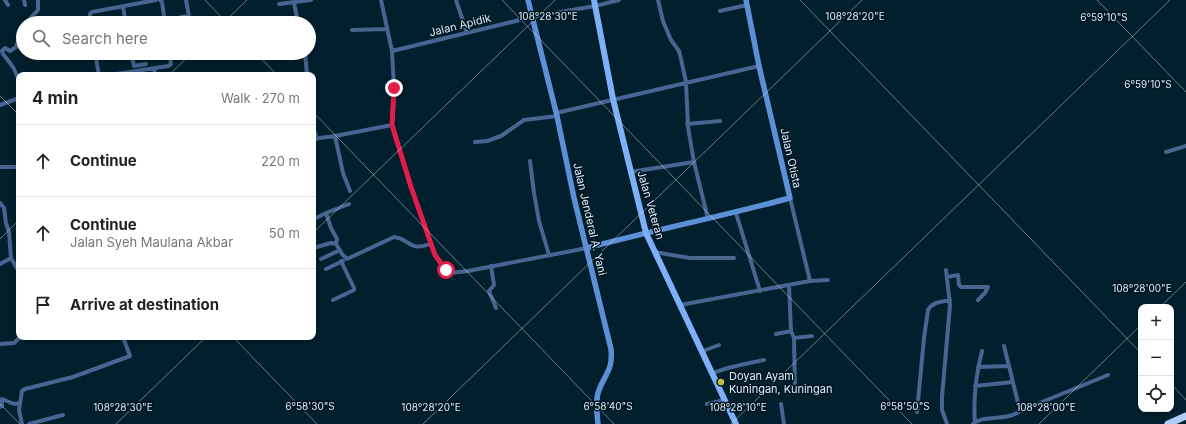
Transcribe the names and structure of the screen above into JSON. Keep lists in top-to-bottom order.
{
  "streets": {
    "main road": ["Jalan Otista", "Jalan Veteran", "Jalan Jenderal A. Yani"],
    "street": ["Jalan Apidik"]
  },
  "crossings": [
    ["Jalan Apidik", "Jalan Veteran"],
    ["Jalan Apidik", "Jalan Jenderal A. Yani"],
    ["Jalan Otista", "Jalan Veteran"],
    ["Jalan Otista", "Jalan Jenderal A. Yani"]
  ],
  "places": ["Doyan Ayam Kuningan, Kuningan"],
  "page": {
    "search": "Search here",
    "heading": ["4 min", "Walk · 270 m"],
    "list": [
      ["Continue", "220 m"],
      ["Continue", "Jalan Syeh Maulana Akbar", "50 m"],
      "Arrive at destination"
    ],
    "map_buttons": ["+", "−"]
  },
  "coordinates": [
    "108°28'30\"E",
    "108°28'20\"E",
    "6°59'10\"S",
    "108°28'00\"E",
    "6°58'30\"S",
    "6°58'40\"S",
    "6°58'50\"S",
    "108°28'10\"E"
  ]
}
